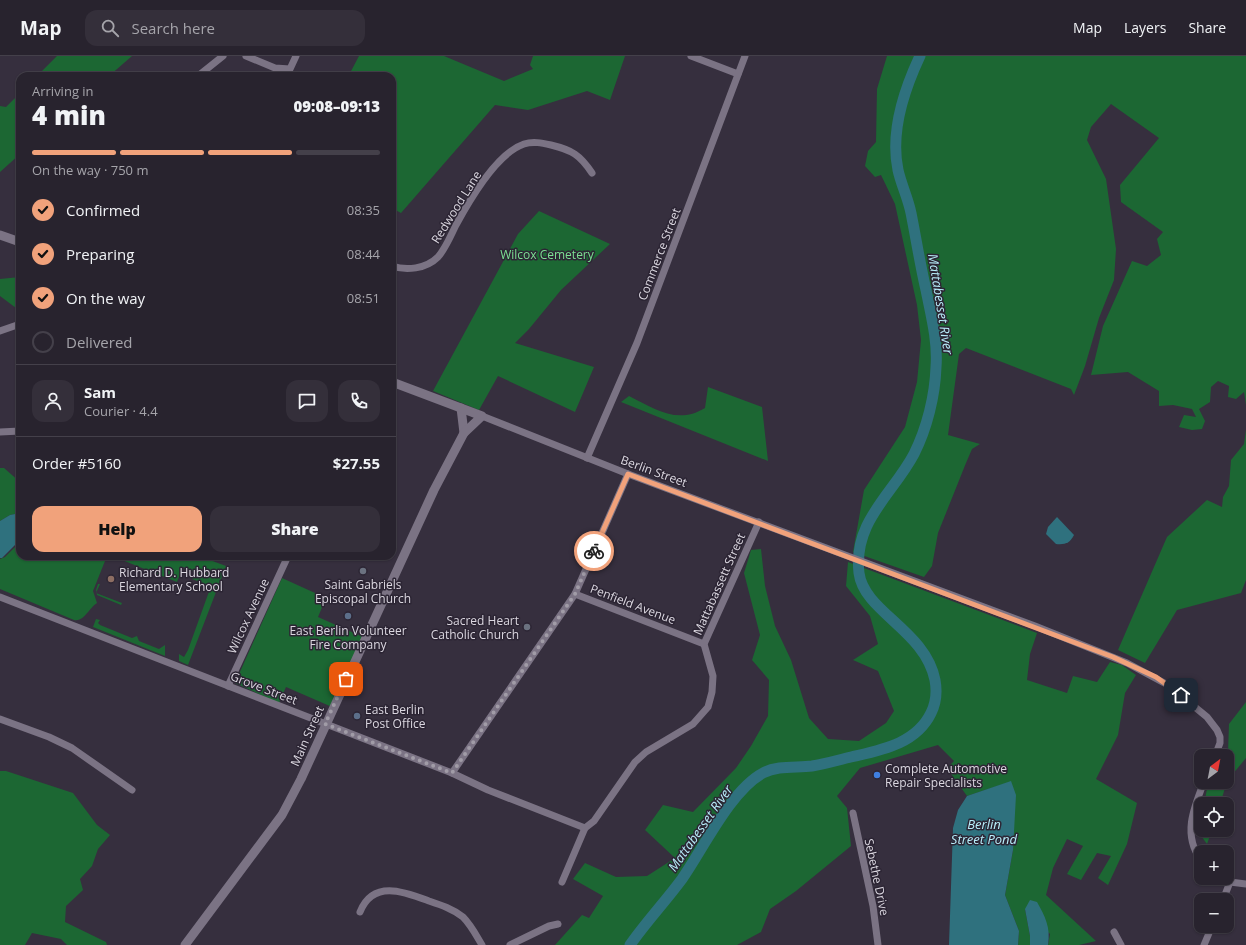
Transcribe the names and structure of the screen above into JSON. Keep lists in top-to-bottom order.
{
  "streets": {
    "street": [
      "Redwood Lane",
      "Commerce Street",
      "Berlin Street",
      "Mattabassett Street",
      "Penfield Avenue",
      "Wilcox Avenue",
      "Grove Street",
      "Main Street",
      "Sebethe Drive"
    ]
  },
  "crossings": [
    ["Commerce Street", "Berlin Street"],
    ["Berlin Street", "Mattabassett Street"],
    ["Berlin Street", "Main Street"],
    ["Mattabassett Street", "Penfield Avenue"],
    ["Mattabassett Street", "Grove Street"],
    ["Wilcox Avenue", "Grove Street"],
    ["Grove Street", "Main Street"]
  ],
  "water": ["Mattabesset River", "Berlin Street Pond"],
  "parks": ["Wilcox Cemetery"],
  "places": [
    "Saint Gabriels Episcopal Church",
    "Richard D. Hubbard Elementary School",
    "East Berlin Volunteer Fire Company",
    "Sacred Heart Catholic Church",
    "East Berlin Post Office",
    "Complete Automotive Repair Specialists"
  ],
  "north": "top right",
  "page": {
    "header": "Map",
    "search": "Search here",
    "nav": ["Map", "Layers", "Share"],
    "heading": ["4 min", "Arriving in", "09:08–09:13"],
    "panel": [
      "Sam",
      "Courier · 4.4",
      "Order #5160",
      "$27.55"
    ],
    "bar": "On the way · 750 m",
    "list": [
      ["Confirmed", "08:35"],
      ["Preparing", "08:44"],
      ["On the way", "08:51"],
      "Delivered"
    ],
    "buttons": ["Help", "Share"],
    "map_buttons": ["+", "−"]
  }
}
